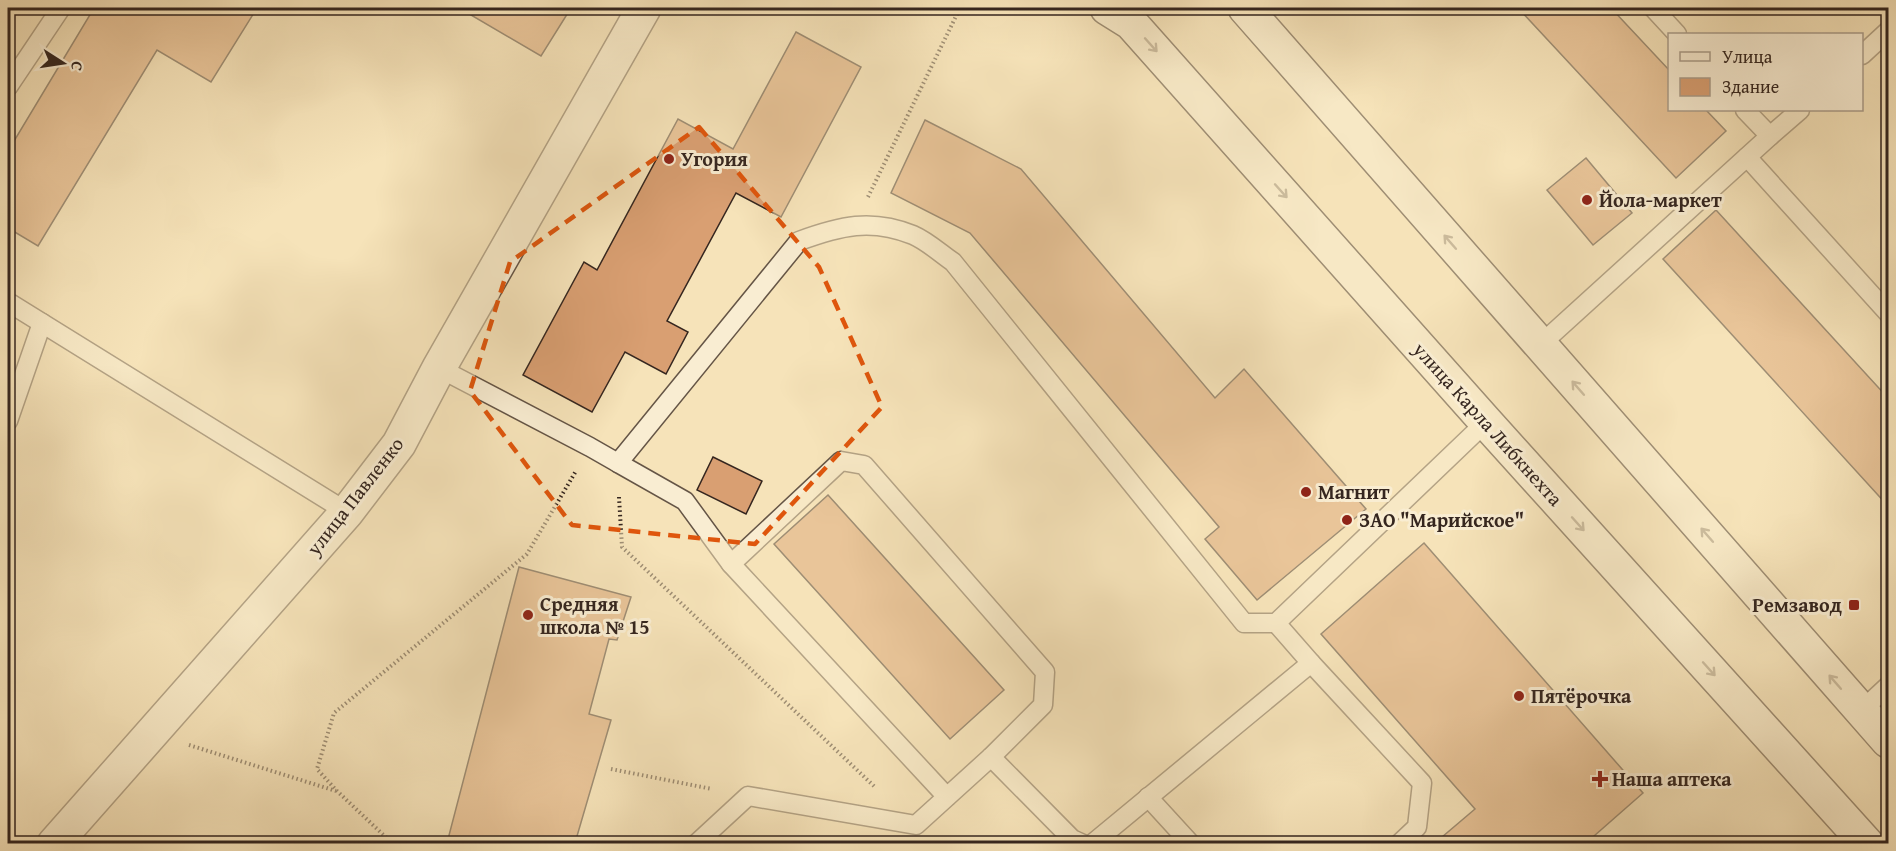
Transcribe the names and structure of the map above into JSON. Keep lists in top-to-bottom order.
{
  "streets": {
    "main road": ["улица Карла Либкнехта", "улица Павленко"]
  },
  "places": {
    "other": [
      "Угория",
      "Йола-маркет",
      "Магнит",
      "ЗАО \"Марийское\"",
      "Средняя школа № 15",
      "Пятёрочка"
    ],
    "transit": ["Ремзавод"],
    "health": ["Наша аптека"]
  },
  "legend": ["Улица", "Здание"],
  "north": "right"
}
